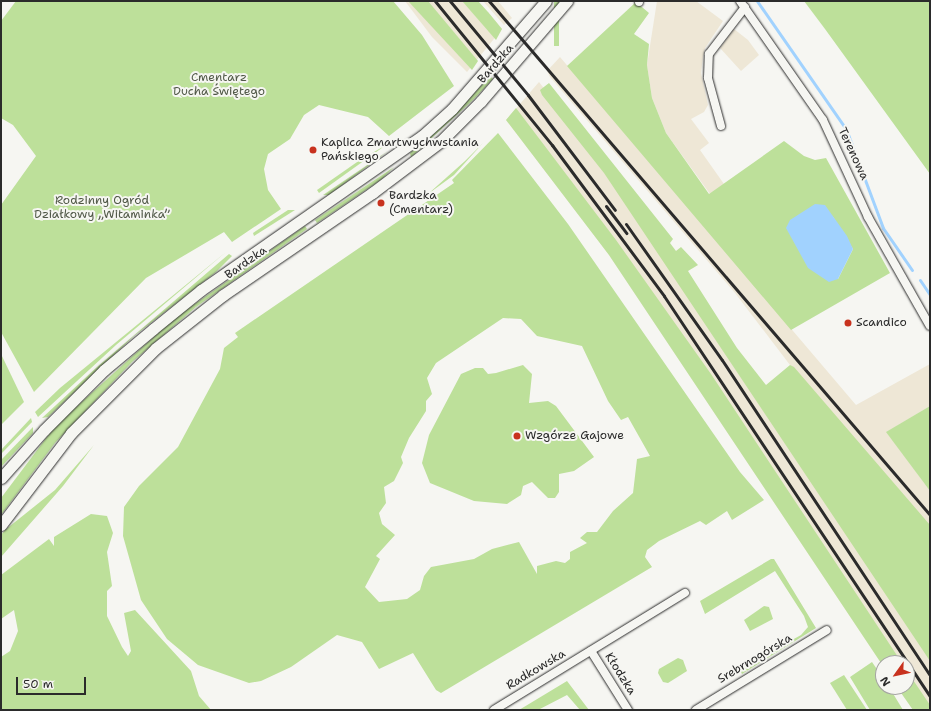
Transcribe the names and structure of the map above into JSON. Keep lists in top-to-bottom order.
{
  "streets": {
    "main road": ["Bardzka"],
    "street": [
      "Terenowa",
      "Srebrnogórska",
      "Radkowska",
      "Kłodzka"
    ]
  },
  "crossings": [
    ["Radkowska", "Kłodzka"]
  ],
  "parks": ["Cmentarz Ducha Świętego", "Rodzinny Ogród Działkowy „Witaminka”"],
  "places": [
    "Kaplica Zmartwychwstania Pańskiego",
    "Bardzka (Cmentarz)",
    "Scandico",
    "Wzgórze Gajowe"
  ],
  "scale_bar": "50 m",
  "north": "bottom left"
}
